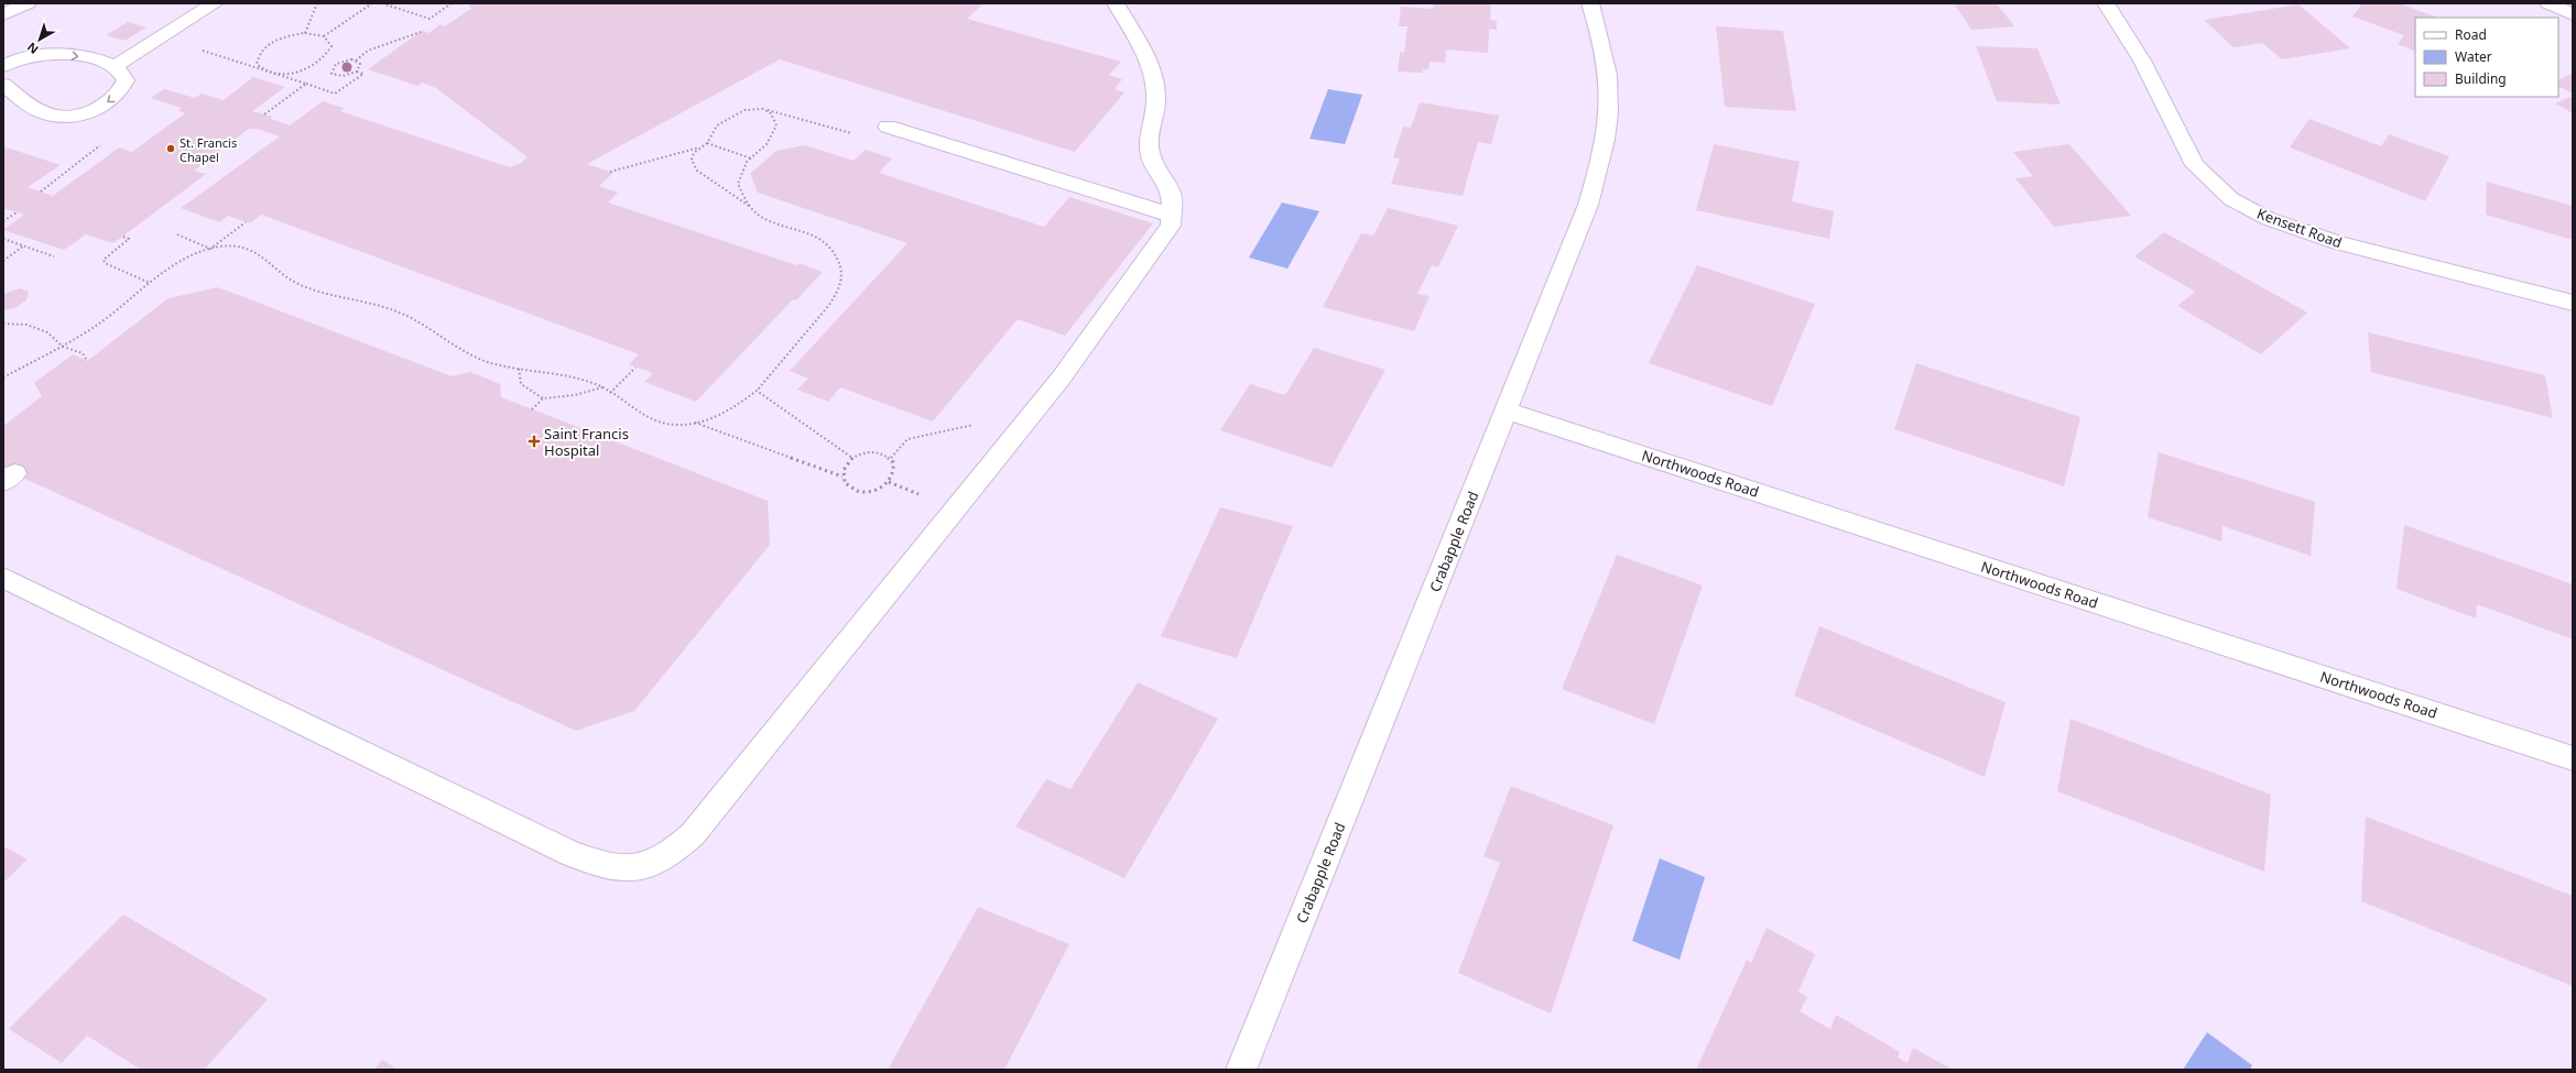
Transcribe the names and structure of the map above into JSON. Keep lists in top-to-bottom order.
{
  "streets": {
    "street": ["Kensett Road", "Northwoods Road", "Crabapple Road"]
  },
  "crossings": [
    ["Northwoods Road", "Crabapple Road"]
  ],
  "places": {
    "other": ["St. Francis Chapel"],
    "health": ["Saint Francis Hospital"]
  },
  "legend": ["Road", "Water", "Building"],
  "north": "bottom left"
}
